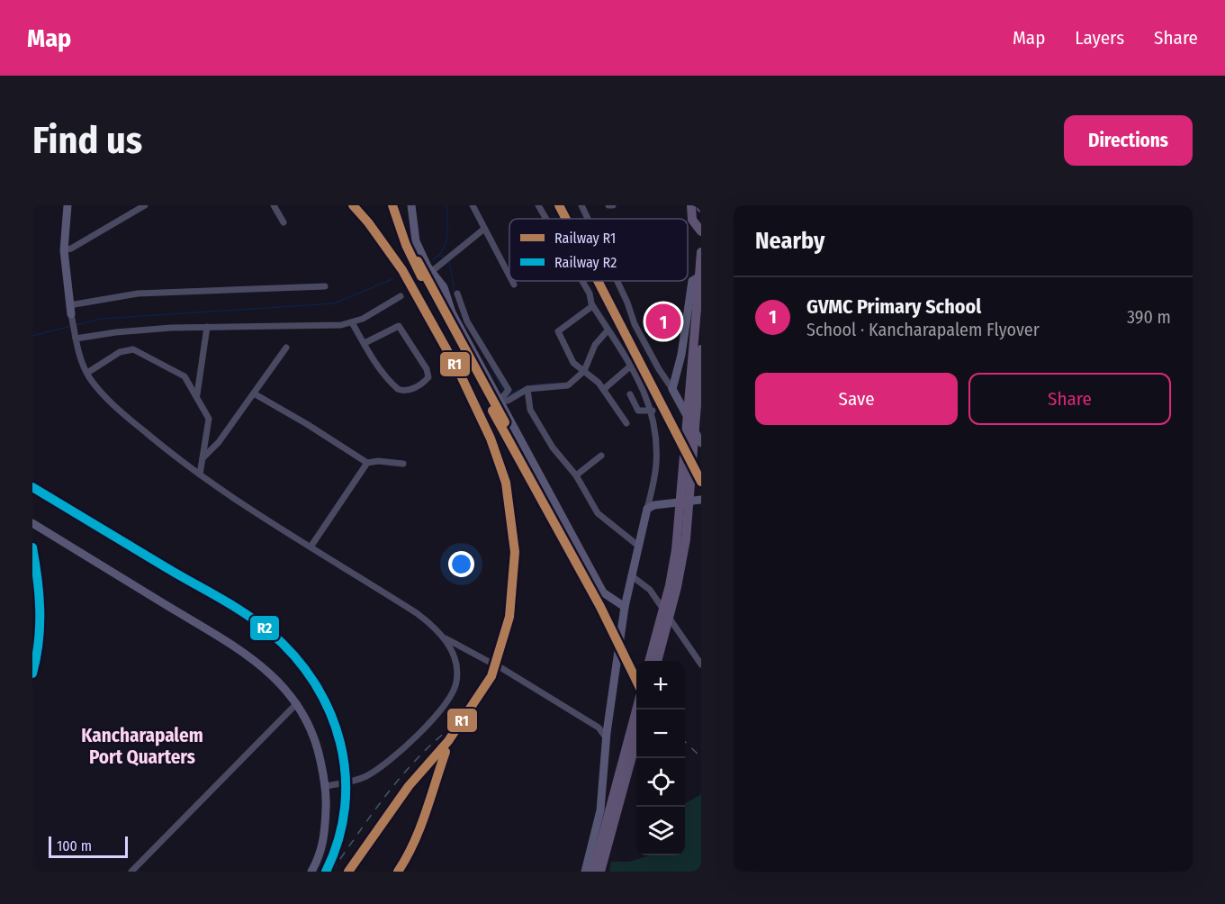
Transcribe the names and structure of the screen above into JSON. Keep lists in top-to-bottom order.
{
  "districts": ["Kancharapalem Port Quarters"],
  "lines": ["rail line R1", "rail line R2"],
  "legend": ["Railway R1", "Railway R2"],
  "scale_bar": "100 m",
  "page": {
    "header": "Map",
    "nav": ["Map", "Layers", "Share"],
    "buttons": [
      "Directions",
      ["Save", "Share"]
    ],
    "title": "Find us",
    "heading": "Nearby",
    "list": [
      {
        "mark": "1",
        "name": "GVMC Primary School",
        "note": "School · Kancharapalem Flyover",
        "value": "390 m"
      }
    ],
    "pins": "1",
    "map_buttons": ["+", "−"],
    "scale": "100 m"
  }
}
